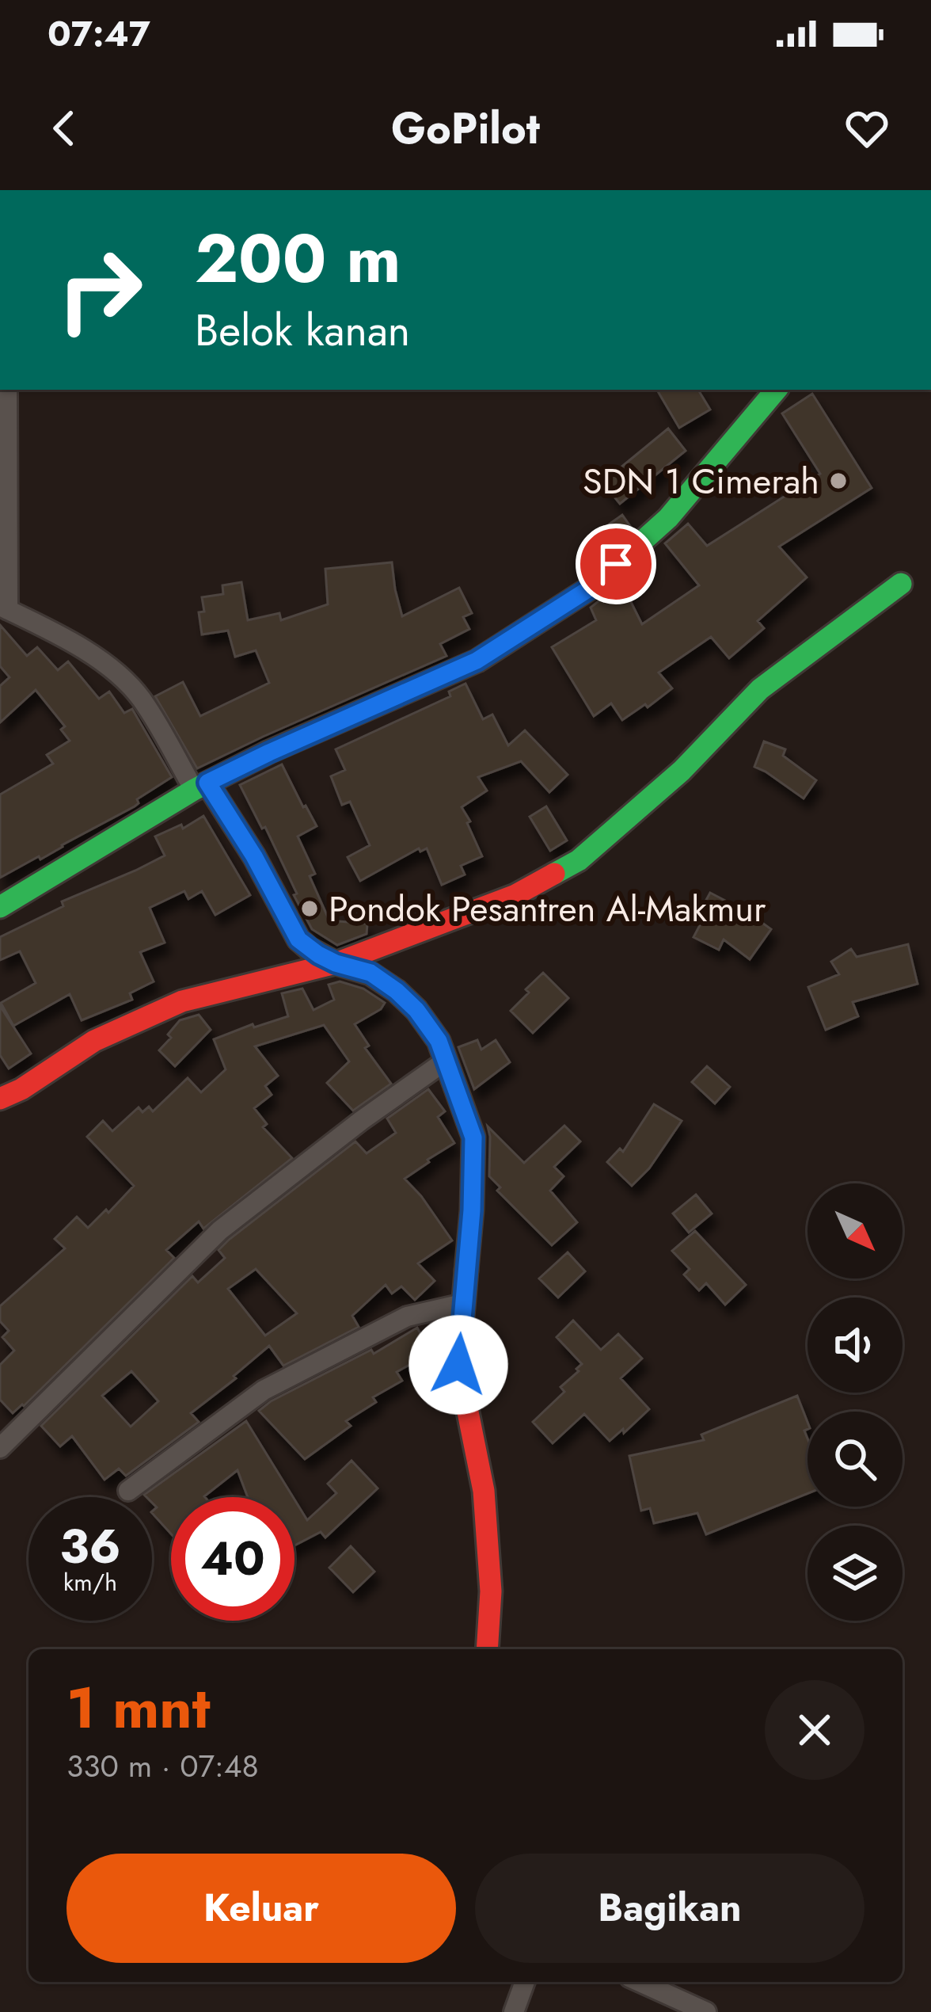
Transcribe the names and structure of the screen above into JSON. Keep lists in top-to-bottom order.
{
  "places": ["SDN 1 Cimerah", "Pondok Pesantren Al-Makmur"],
  "north": "bottom right",
  "page": {
    "status": "07:47",
    "header": "GoPilot",
    "turn": ["200 m", "Belok kanan"],
    "speed": "36 km/h",
    "limit": "40",
    "heading": ["1 mnt", "330 m · 07:48"],
    "buttons": ["Keluar", "Bagikan"]
  }
}
